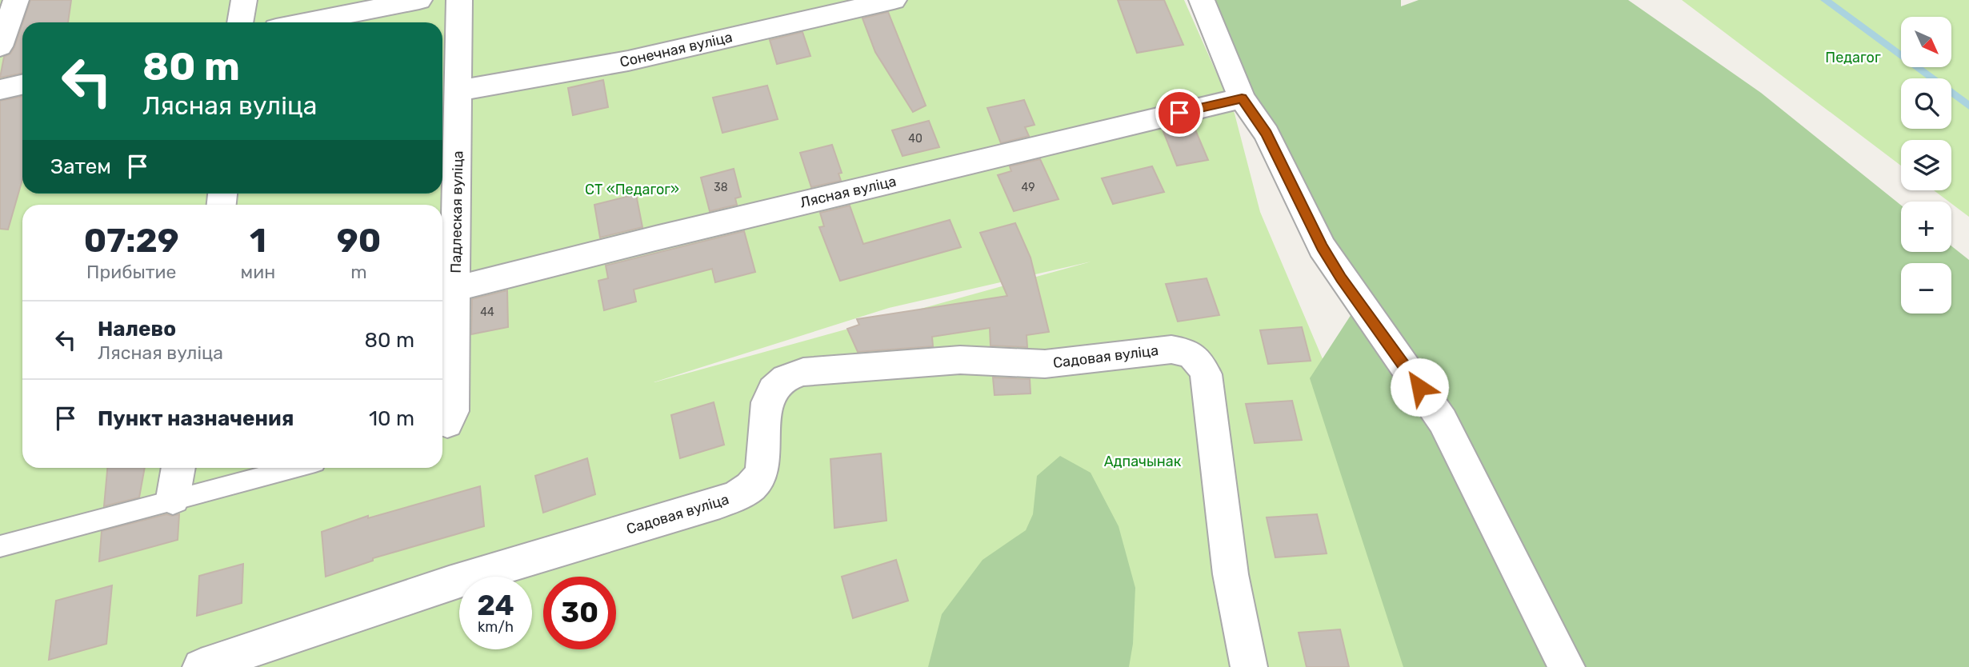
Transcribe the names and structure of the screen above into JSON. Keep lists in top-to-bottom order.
{
  "streets": {
    "street": [
      "Сонечная вуліца",
      "Лясная вуліца",
      "Падлеская вуліца",
      "Садовая вуліца"
    ]
  },
  "crossings": [
    ["Сонечная вуліца", "Падлеская вуліца"],
    ["Лясная вуліца", "Падлеская вуліца"]
  ],
  "parks": ["Педагог", "СТ «Педагог»", "Адпачынак"],
  "house_numbers": [
    "40",
    "38",
    "49",
    "44"
  ],
  "north": "bottom right",
  "page": {
    "map_buttons": ["+", "−"],
    "turn": ["80 m", "Лясная вуліца"],
    "then": "Затем",
    "eta": [
      "07:29",
      "Прибытие",
      "1",
      "мин",
      "90",
      "m"
    ],
    "list": [
      {
        "name": "Налево",
        "note": "Лясная вуліца",
        "value": "80 m"
      },
      {
        "name": "Пункт назначения",
        "value": "10 m"
      }
    ],
    "speed": "24 km/h",
    "limit": "30"
  }
}
